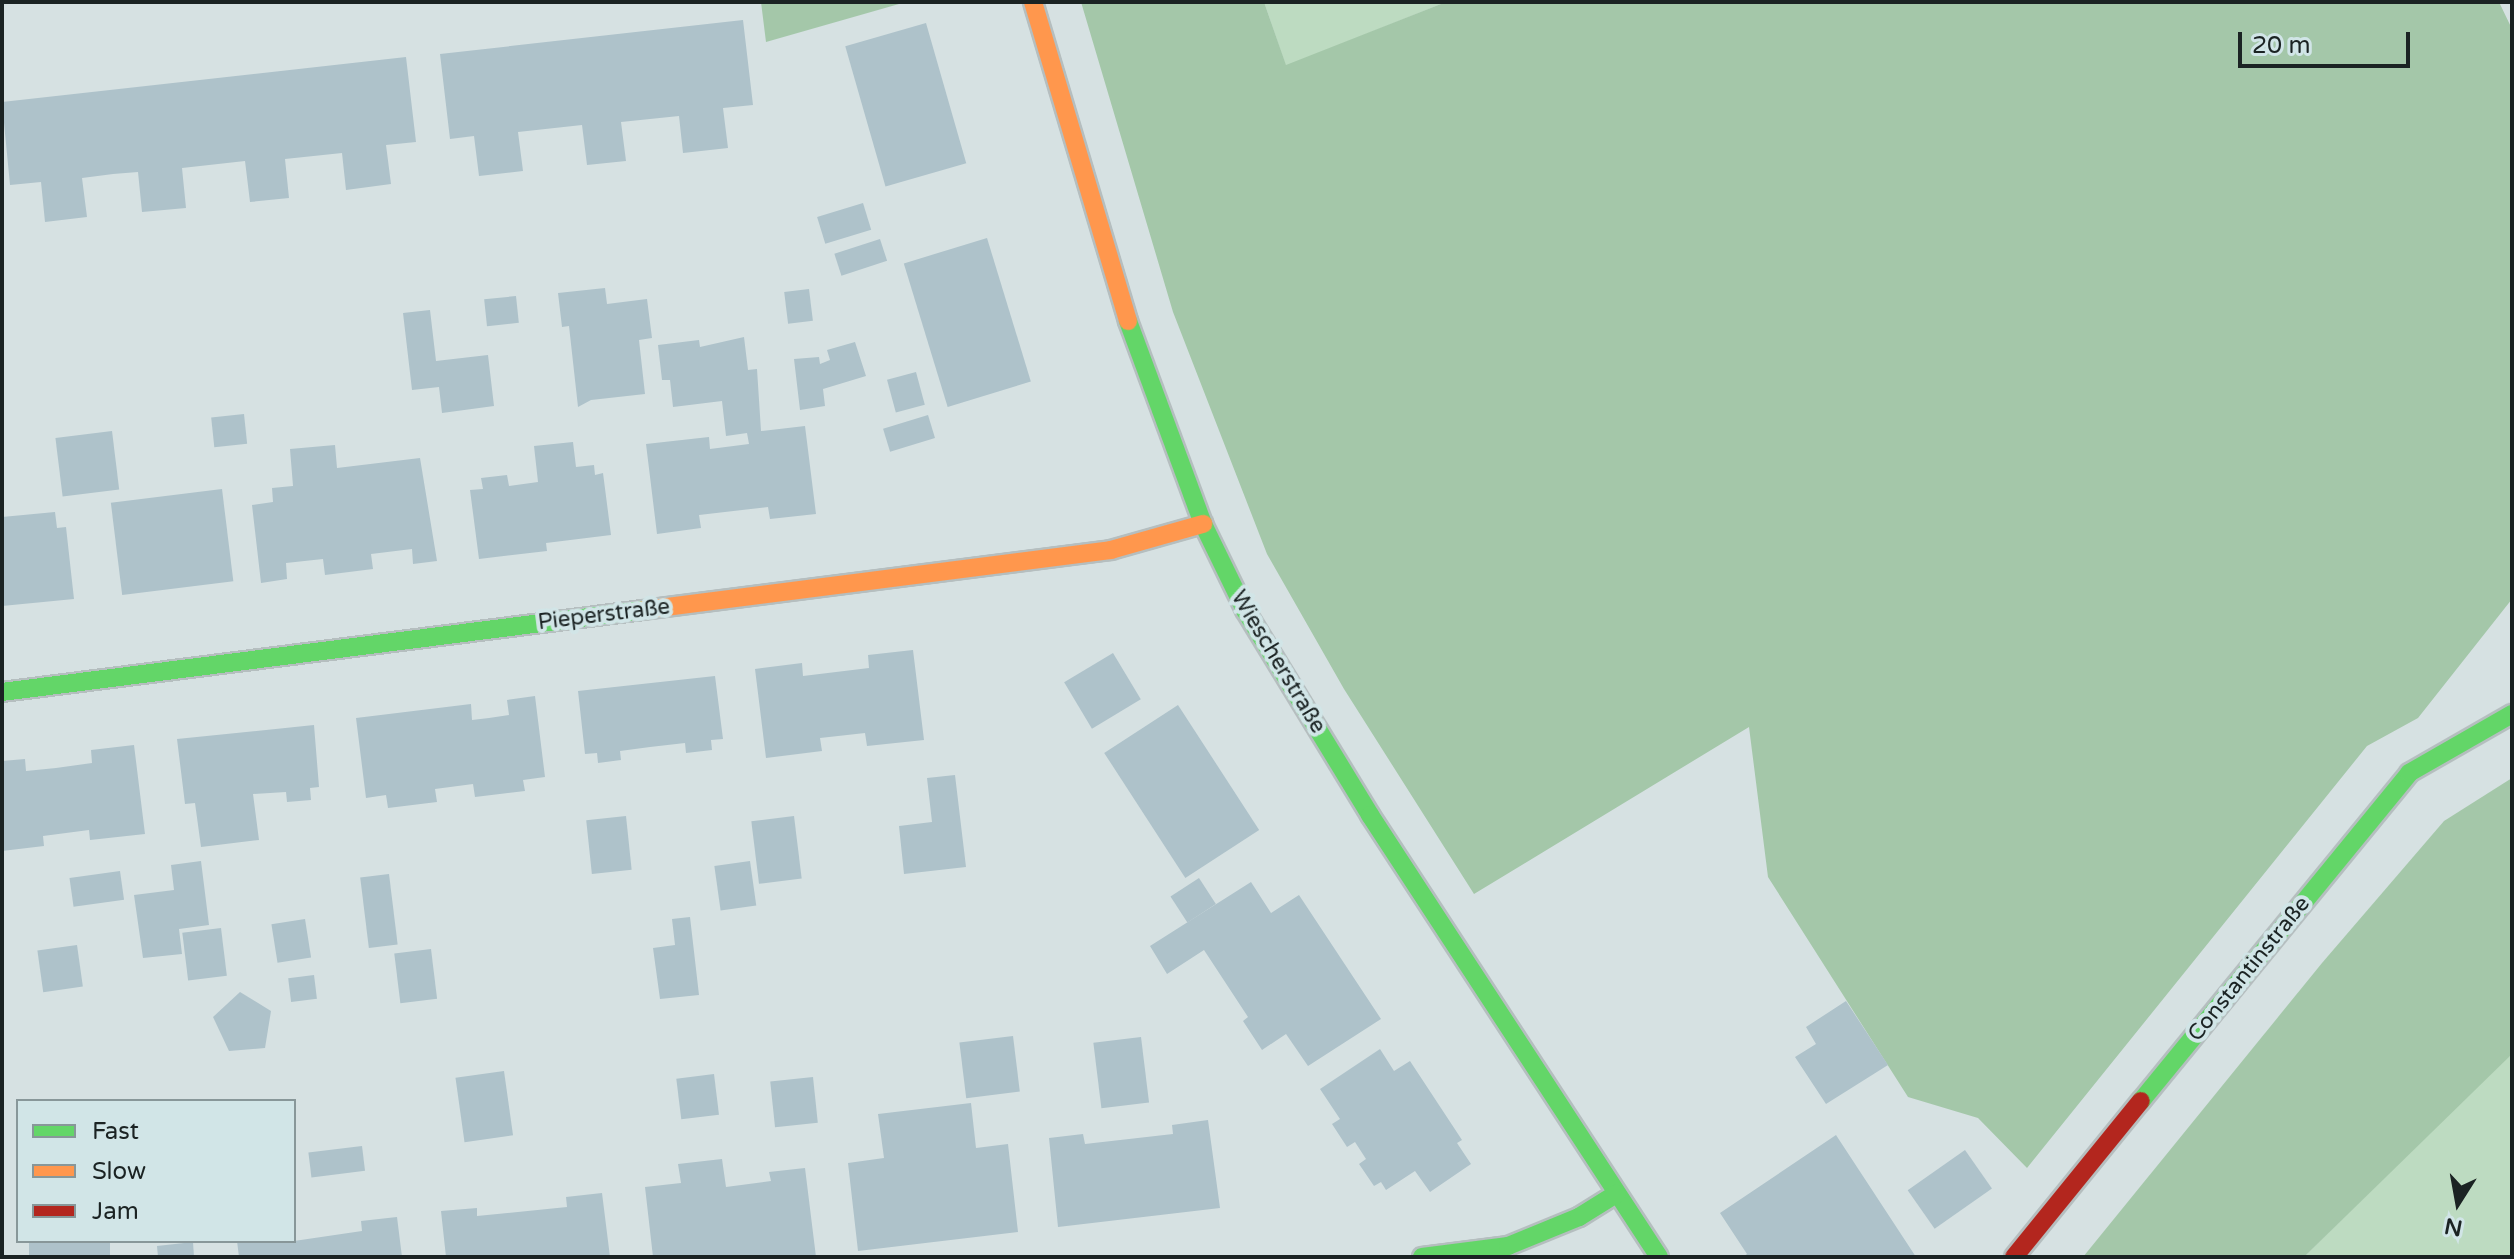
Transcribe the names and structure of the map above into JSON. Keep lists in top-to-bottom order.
{
  "streets": {
    "street": ["Pieperstraße", "Wiescherstraße", "Constantinstraße"]
  },
  "crossings": [
    ["Pieperstraße", "Wiescherstraße"]
  ],
  "legend": ["Fast", "Slow", "Jam"],
  "scale_bar": "20 m",
  "north": "bottom"
}
